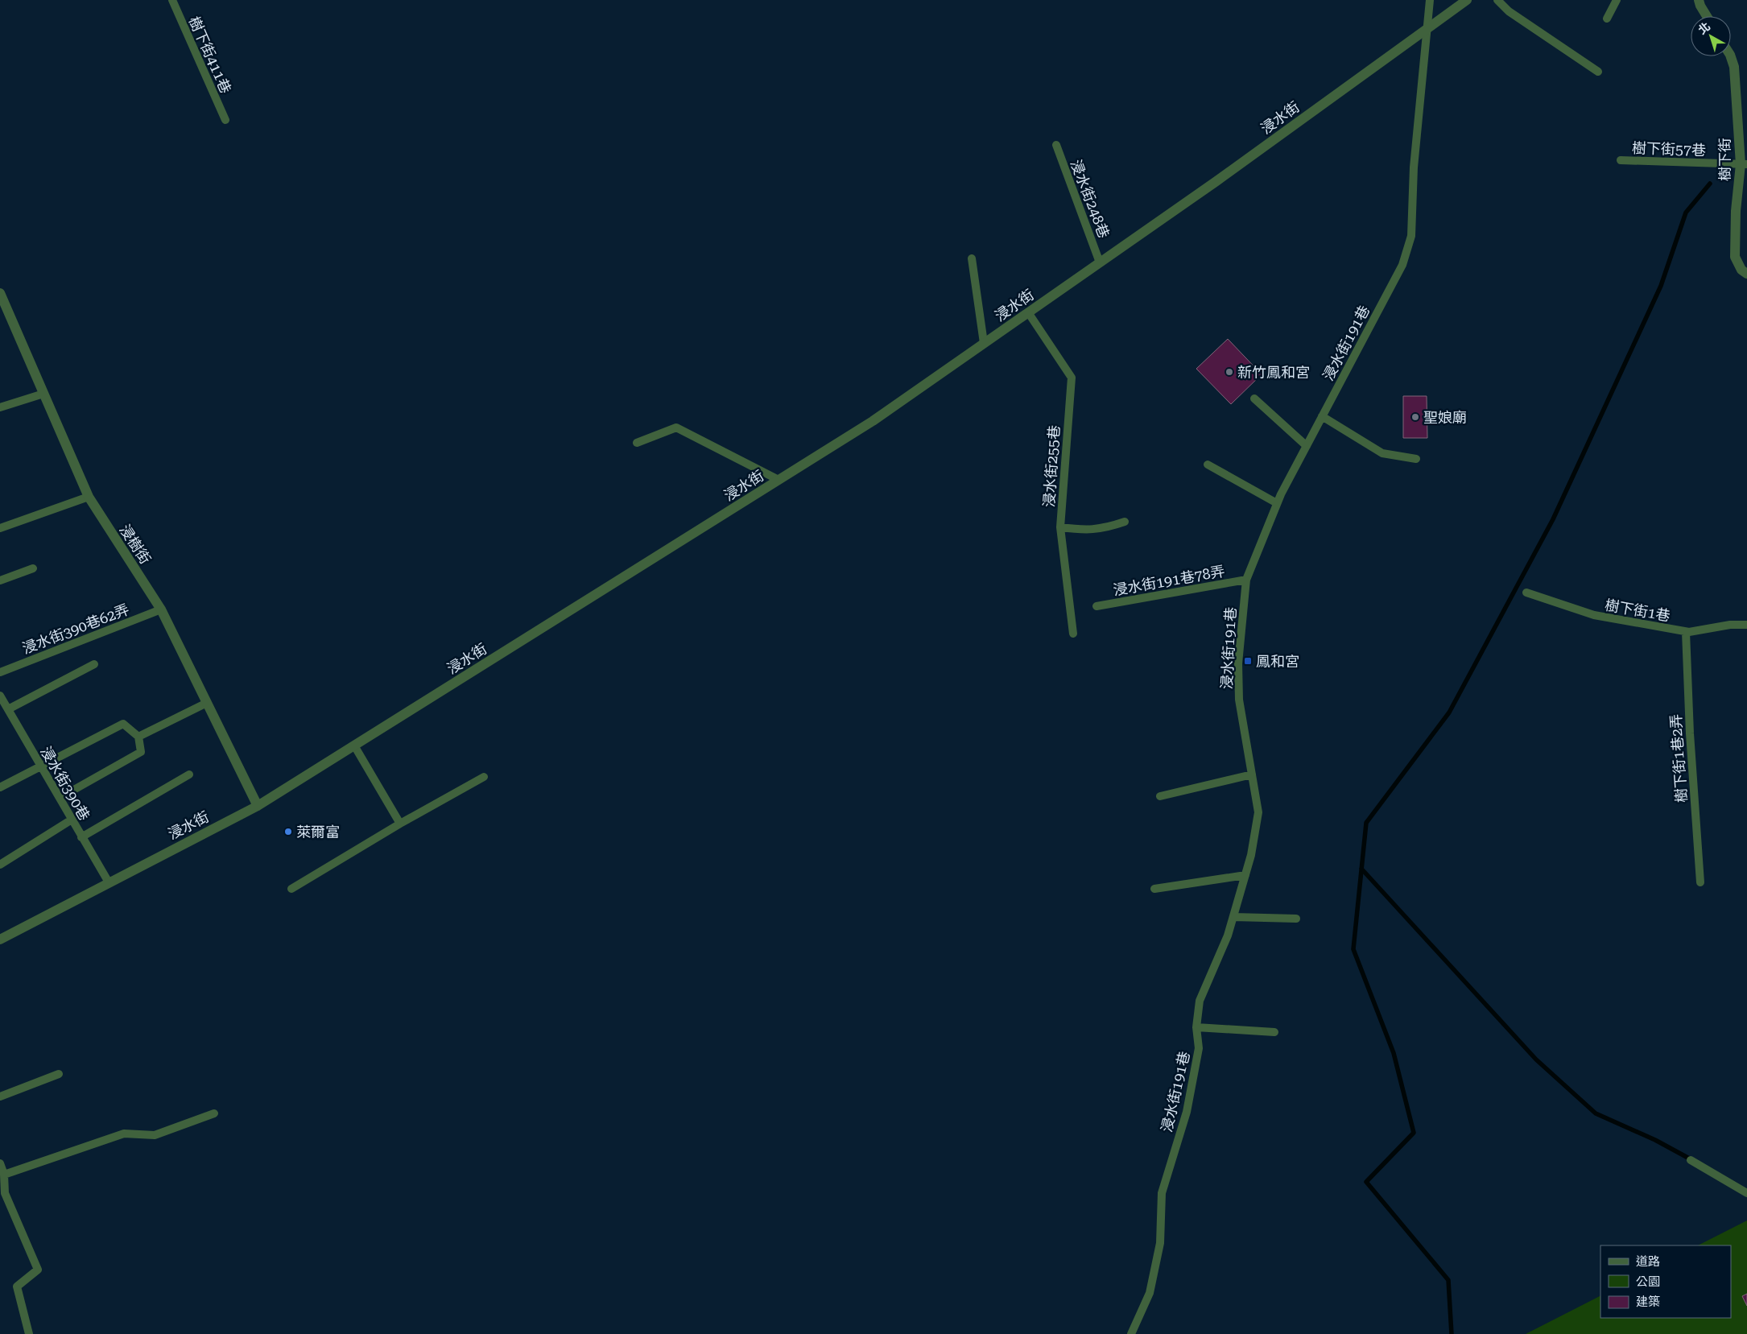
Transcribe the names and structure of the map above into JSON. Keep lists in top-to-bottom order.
{
  "streets": {
    "street": ["浸水街", "樹下街", "浸樹街"],
    "lane": [
      "樹下街411巷",
      "樹下街57巷",
      "浸水街248巷",
      "浸水街191巷",
      "浸水街255巷",
      "浸水街191巷78弄",
      "樹下街1巷",
      "浸水街390巷62弄",
      "樹下街1巷2弄",
      "浸水街390巷"
    ]
  },
  "crossings": [
    ["浸水街", "浸水街248巷"],
    ["浸水街", "浸水街191巷"],
    ["浸水街", "浸水街255巷"],
    ["浸水街", "浸樹街"],
    ["浸水街", "浸水街390巷"],
    ["樹下街57巷", "樹下街"],
    ["浸水街191巷", "浸水街191巷78弄"],
    ["浸樹街", "浸水街390巷62弄"],
    ["樹下街1巷", "樹下街1巷2弄"]
  ],
  "places": {
    "other": ["新竹鳳和宮", "聖娘廟", "萊爾富"],
    "transit": ["鳳和宮"]
  },
  "legend": ["道路", "公園", "建築"],
  "north": "top left"
}
